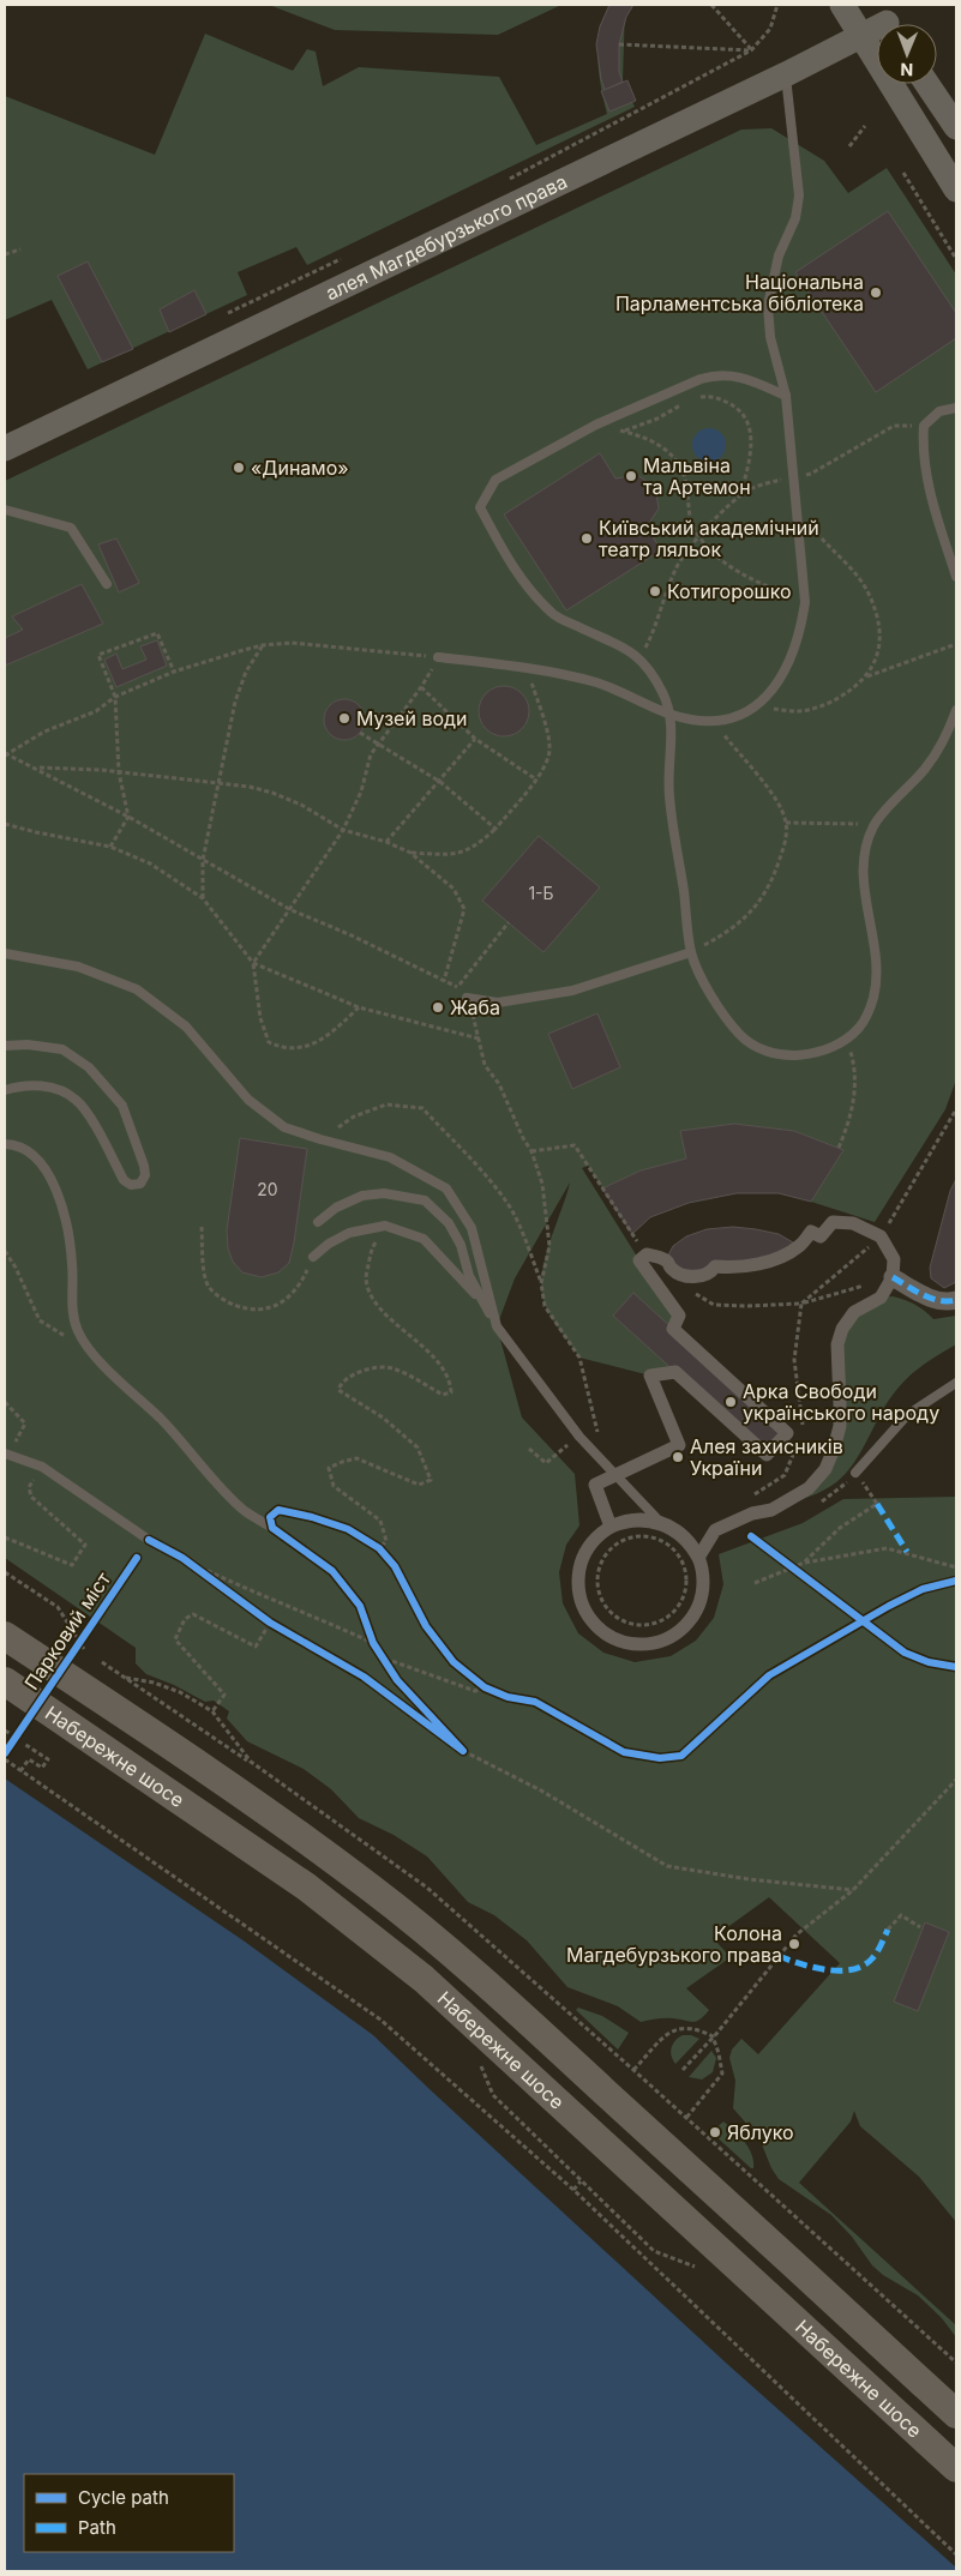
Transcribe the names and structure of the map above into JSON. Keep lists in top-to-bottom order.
{
  "streets": {
    "main road": ["алея Магдебурзького права", "Набережне шосе"],
    "cycle path": ["Парковий міст"]
  },
  "places": [
    "Національна Парламентська бібліотека",
    "«Динамо»",
    "Мальвіна та Артемон",
    "Київський академічний театр ляльок",
    "Котигорошко",
    "Музей води",
    "Жаба",
    "Арка Свободи українського народу",
    "Алея захисників України",
    "Колона Магдебурзького права",
    "Яблуко"
  ],
  "house_numbers": ["1-Б", "20"],
  "legend": ["Cycle path", "Path"],
  "north": "bottom"
}
